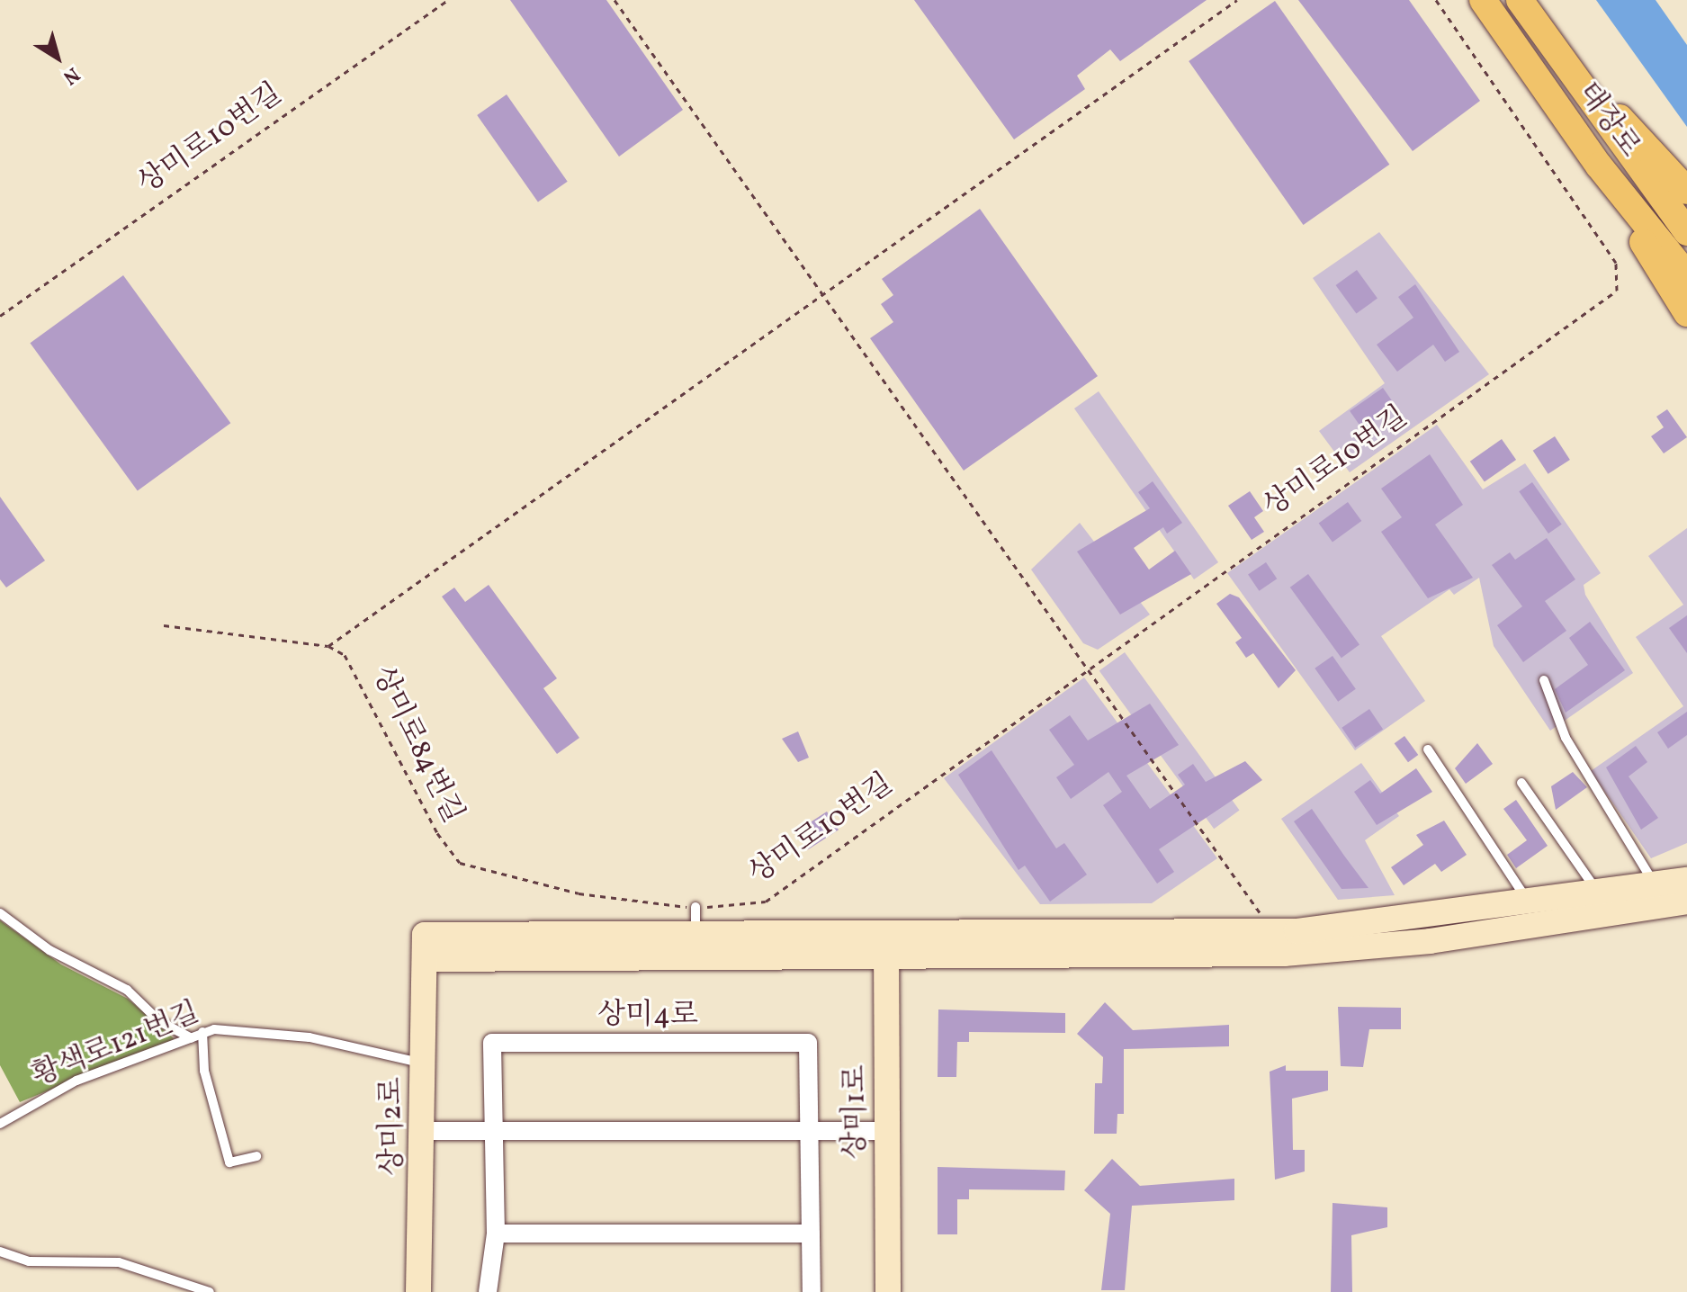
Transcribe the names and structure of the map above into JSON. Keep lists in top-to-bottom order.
{
  "streets": {
    "main road": ["태장로"],
    "street": ["상미4로", "상미1로", "상미2로"],
    "lane": ["황색로121번길"],
    "path": ["상미로10번길", "상미로84번길"]
  },
  "crossings": [
    ["상미로10번길", "상미로84번길"],
    ["황색로121번길", "상미2로"]
  ],
  "north": "bottom right"
}
